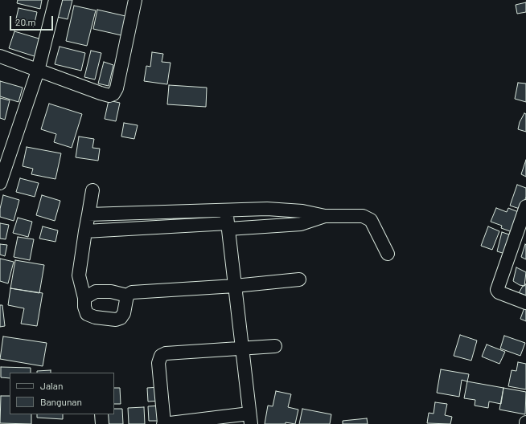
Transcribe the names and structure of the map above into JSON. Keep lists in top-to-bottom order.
{
  "legend": ["Jalan", "Bangunan"],
  "scale_bar": "20 m"
}
